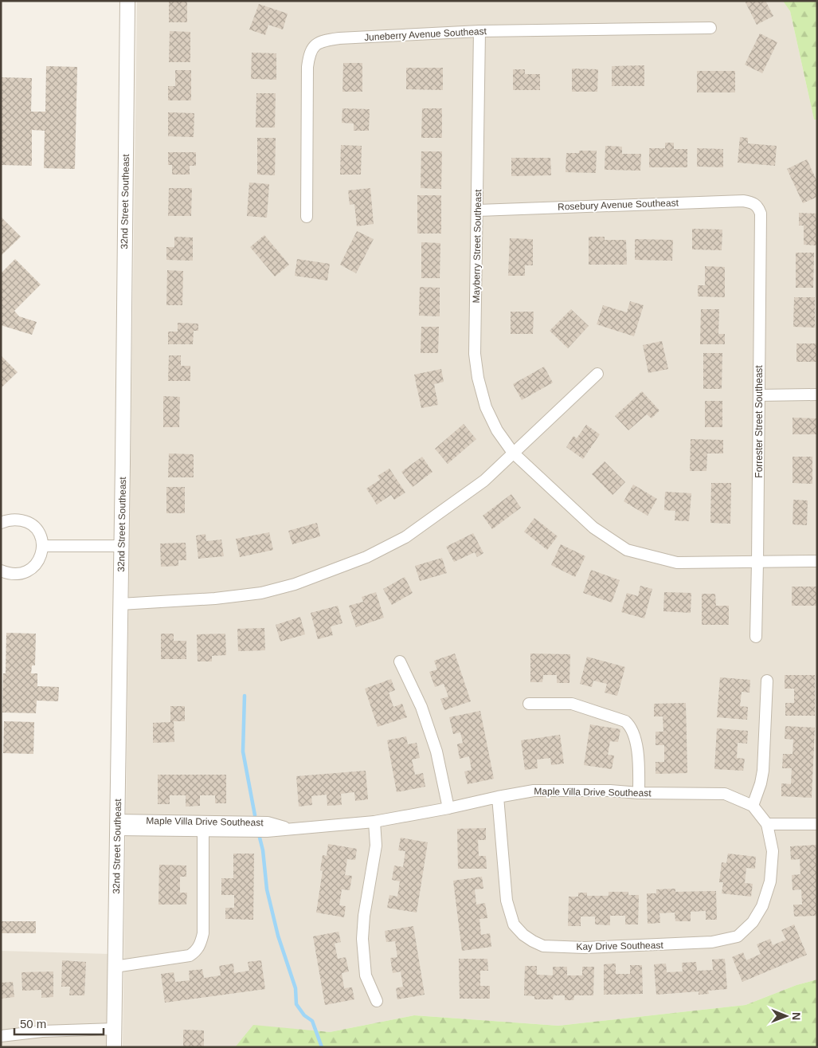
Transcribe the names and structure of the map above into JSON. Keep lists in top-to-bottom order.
{
  "streets": {
    "street": [
      "Juneberry Avenue Southeast",
      "32nd Street Southeast",
      "Rosebury Avenue Southeast",
      "Mayberry Street Southeast",
      "Forrester Street Southeast",
      "Maple Villa Drive Southeast",
      "Kay Drive Southeast"
    ]
  },
  "crossings": [
    ["Juneberry Avenue Southeast", "Mayberry Street Southeast"],
    ["32nd Street Southeast", "Maple Villa Drive Southeast"],
    ["Rosebury Avenue Southeast", "Mayberry Street Southeast"],
    ["Rosebury Avenue Southeast", "Forrester Street Southeast"],
    ["Mayberry Street Southeast", "Forrester Street Southeast"],
    ["Maple Villa Drive Southeast", "Kay Drive Southeast"]
  ],
  "scale_bar": "50 m",
  "north": "right"
}
